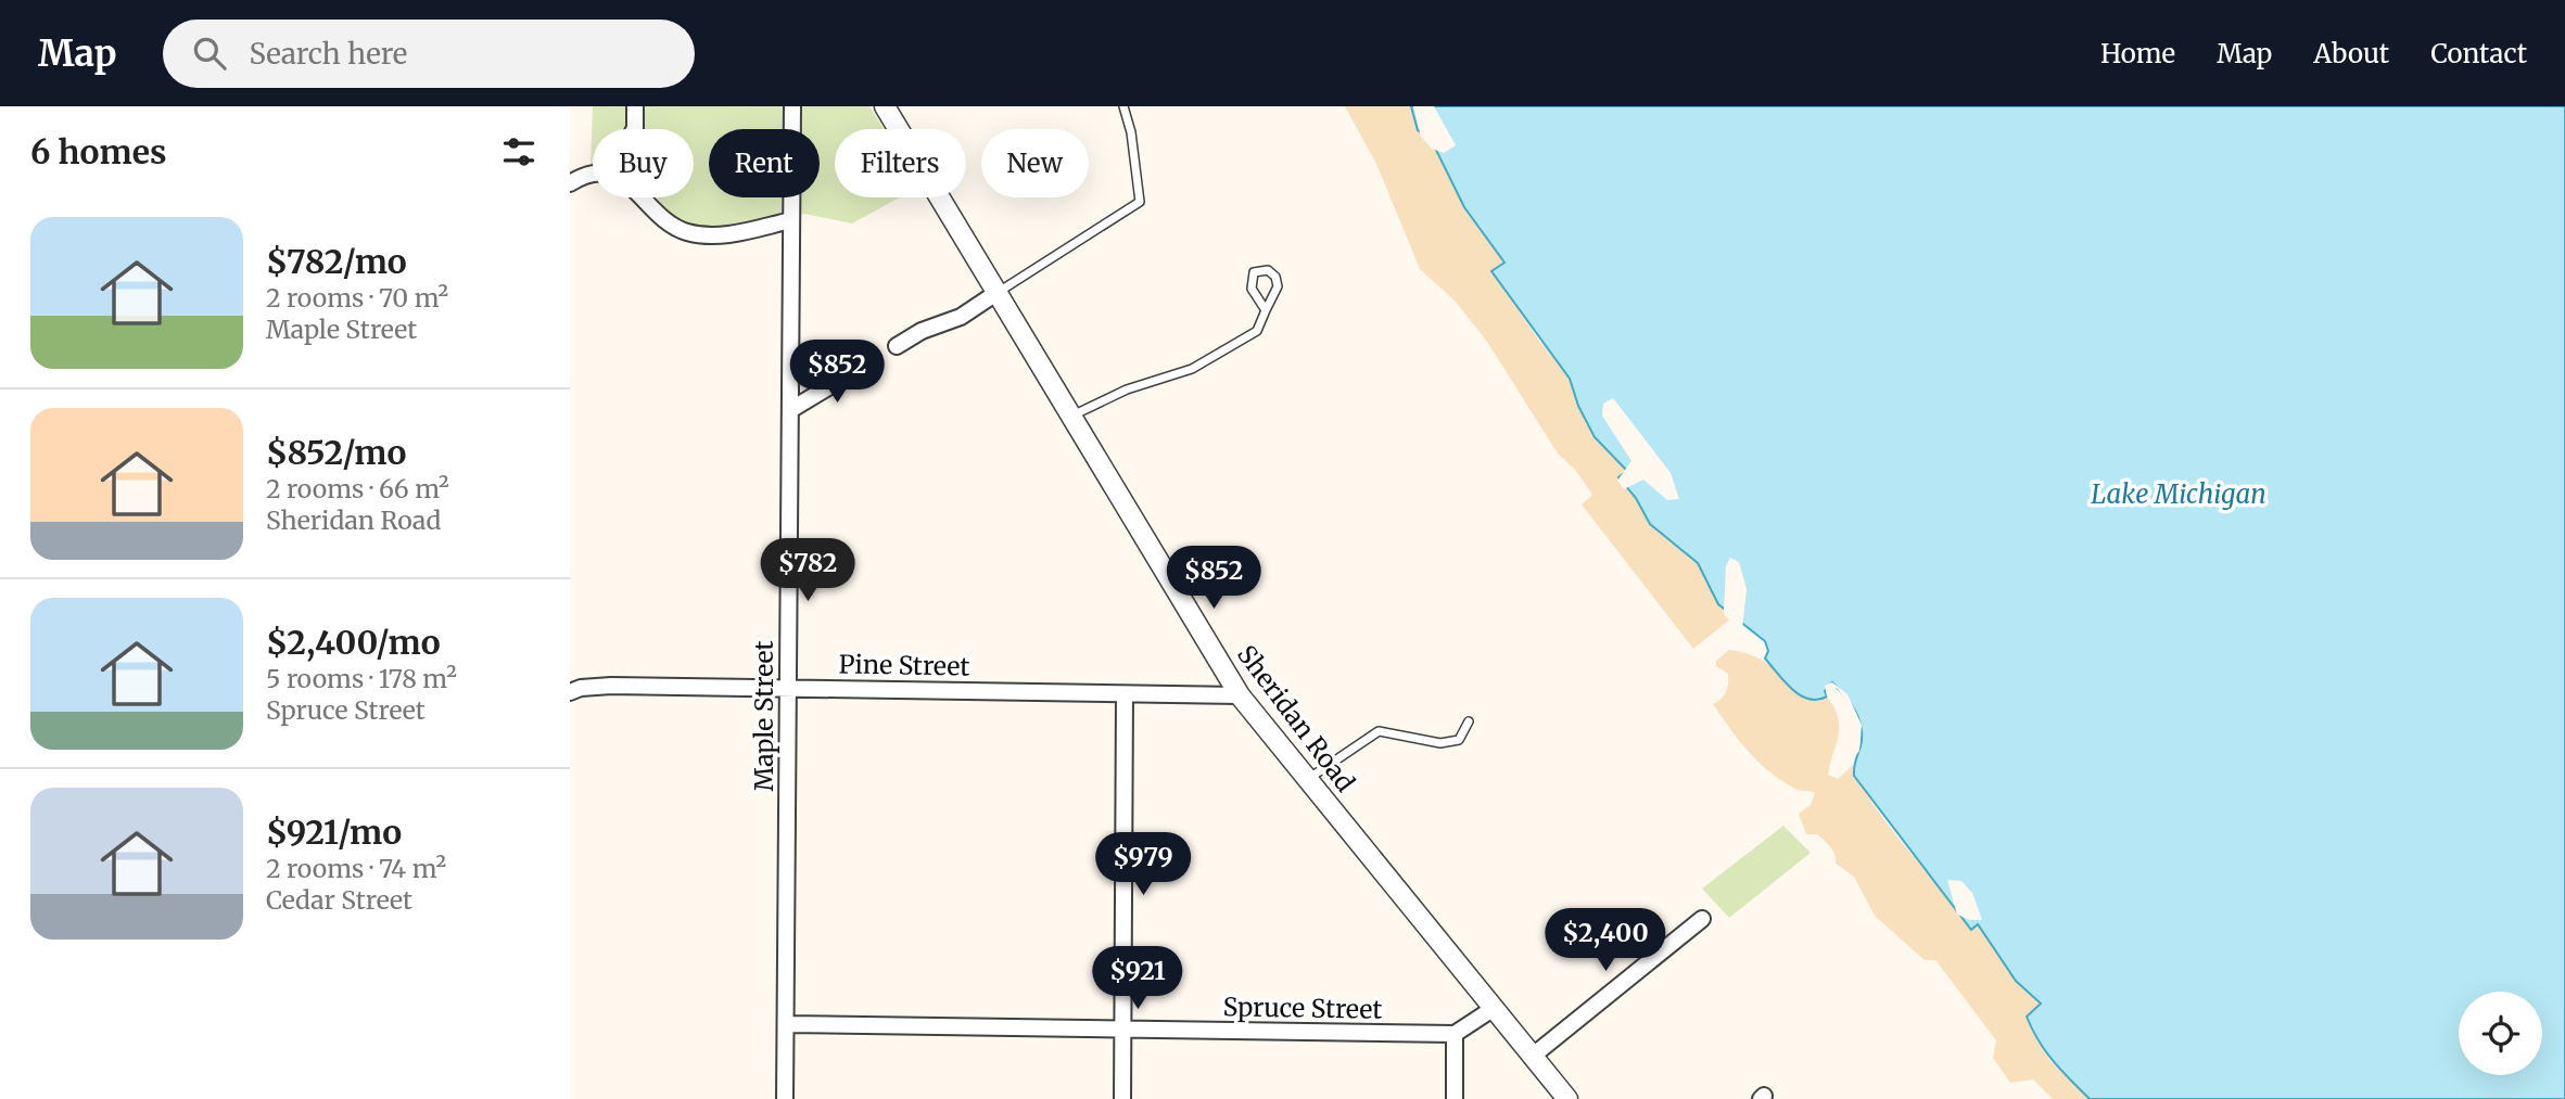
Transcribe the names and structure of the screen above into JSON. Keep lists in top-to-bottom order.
{
  "streets": {
    "street": [
      "Pine Street",
      "Maple Street",
      "Sheridan Road",
      "Spruce Street"
    ]
  },
  "crossings": [
    ["Pine Street", "Maple Street"],
    ["Pine Street", "Sheridan Road"],
    ["Maple Street", "Spruce Street"]
  ],
  "water": ["Lake Michigan"],
  "page": {
    "header": "Map",
    "search": "Search here",
    "nav": [
      "Home",
      "Map",
      "About",
      "Contact"
    ],
    "heading": "6 homes",
    "chip": [
      "Buy",
      "Rent",
      "Filters",
      "New"
    ],
    "list": [
      {
        "name": "$782/mo",
        "note": "2 rooms · 70 m² · Maple Street"
      },
      {
        "name": "$852/mo",
        "note": "2 rooms · 66 m² · Sheridan Road"
      },
      {
        "name": "$2,400/mo",
        "note": "5 rooms · 178 m² · Spruce Street"
      },
      {
        "name": "$921/mo",
        "note": "2 rooms · 74 m² · Cedar Street"
      }
    ],
    "price": [
      "$852",
      "$782",
      "$852",
      "$979",
      "$2,400",
      "$921"
    ]
  }
}
